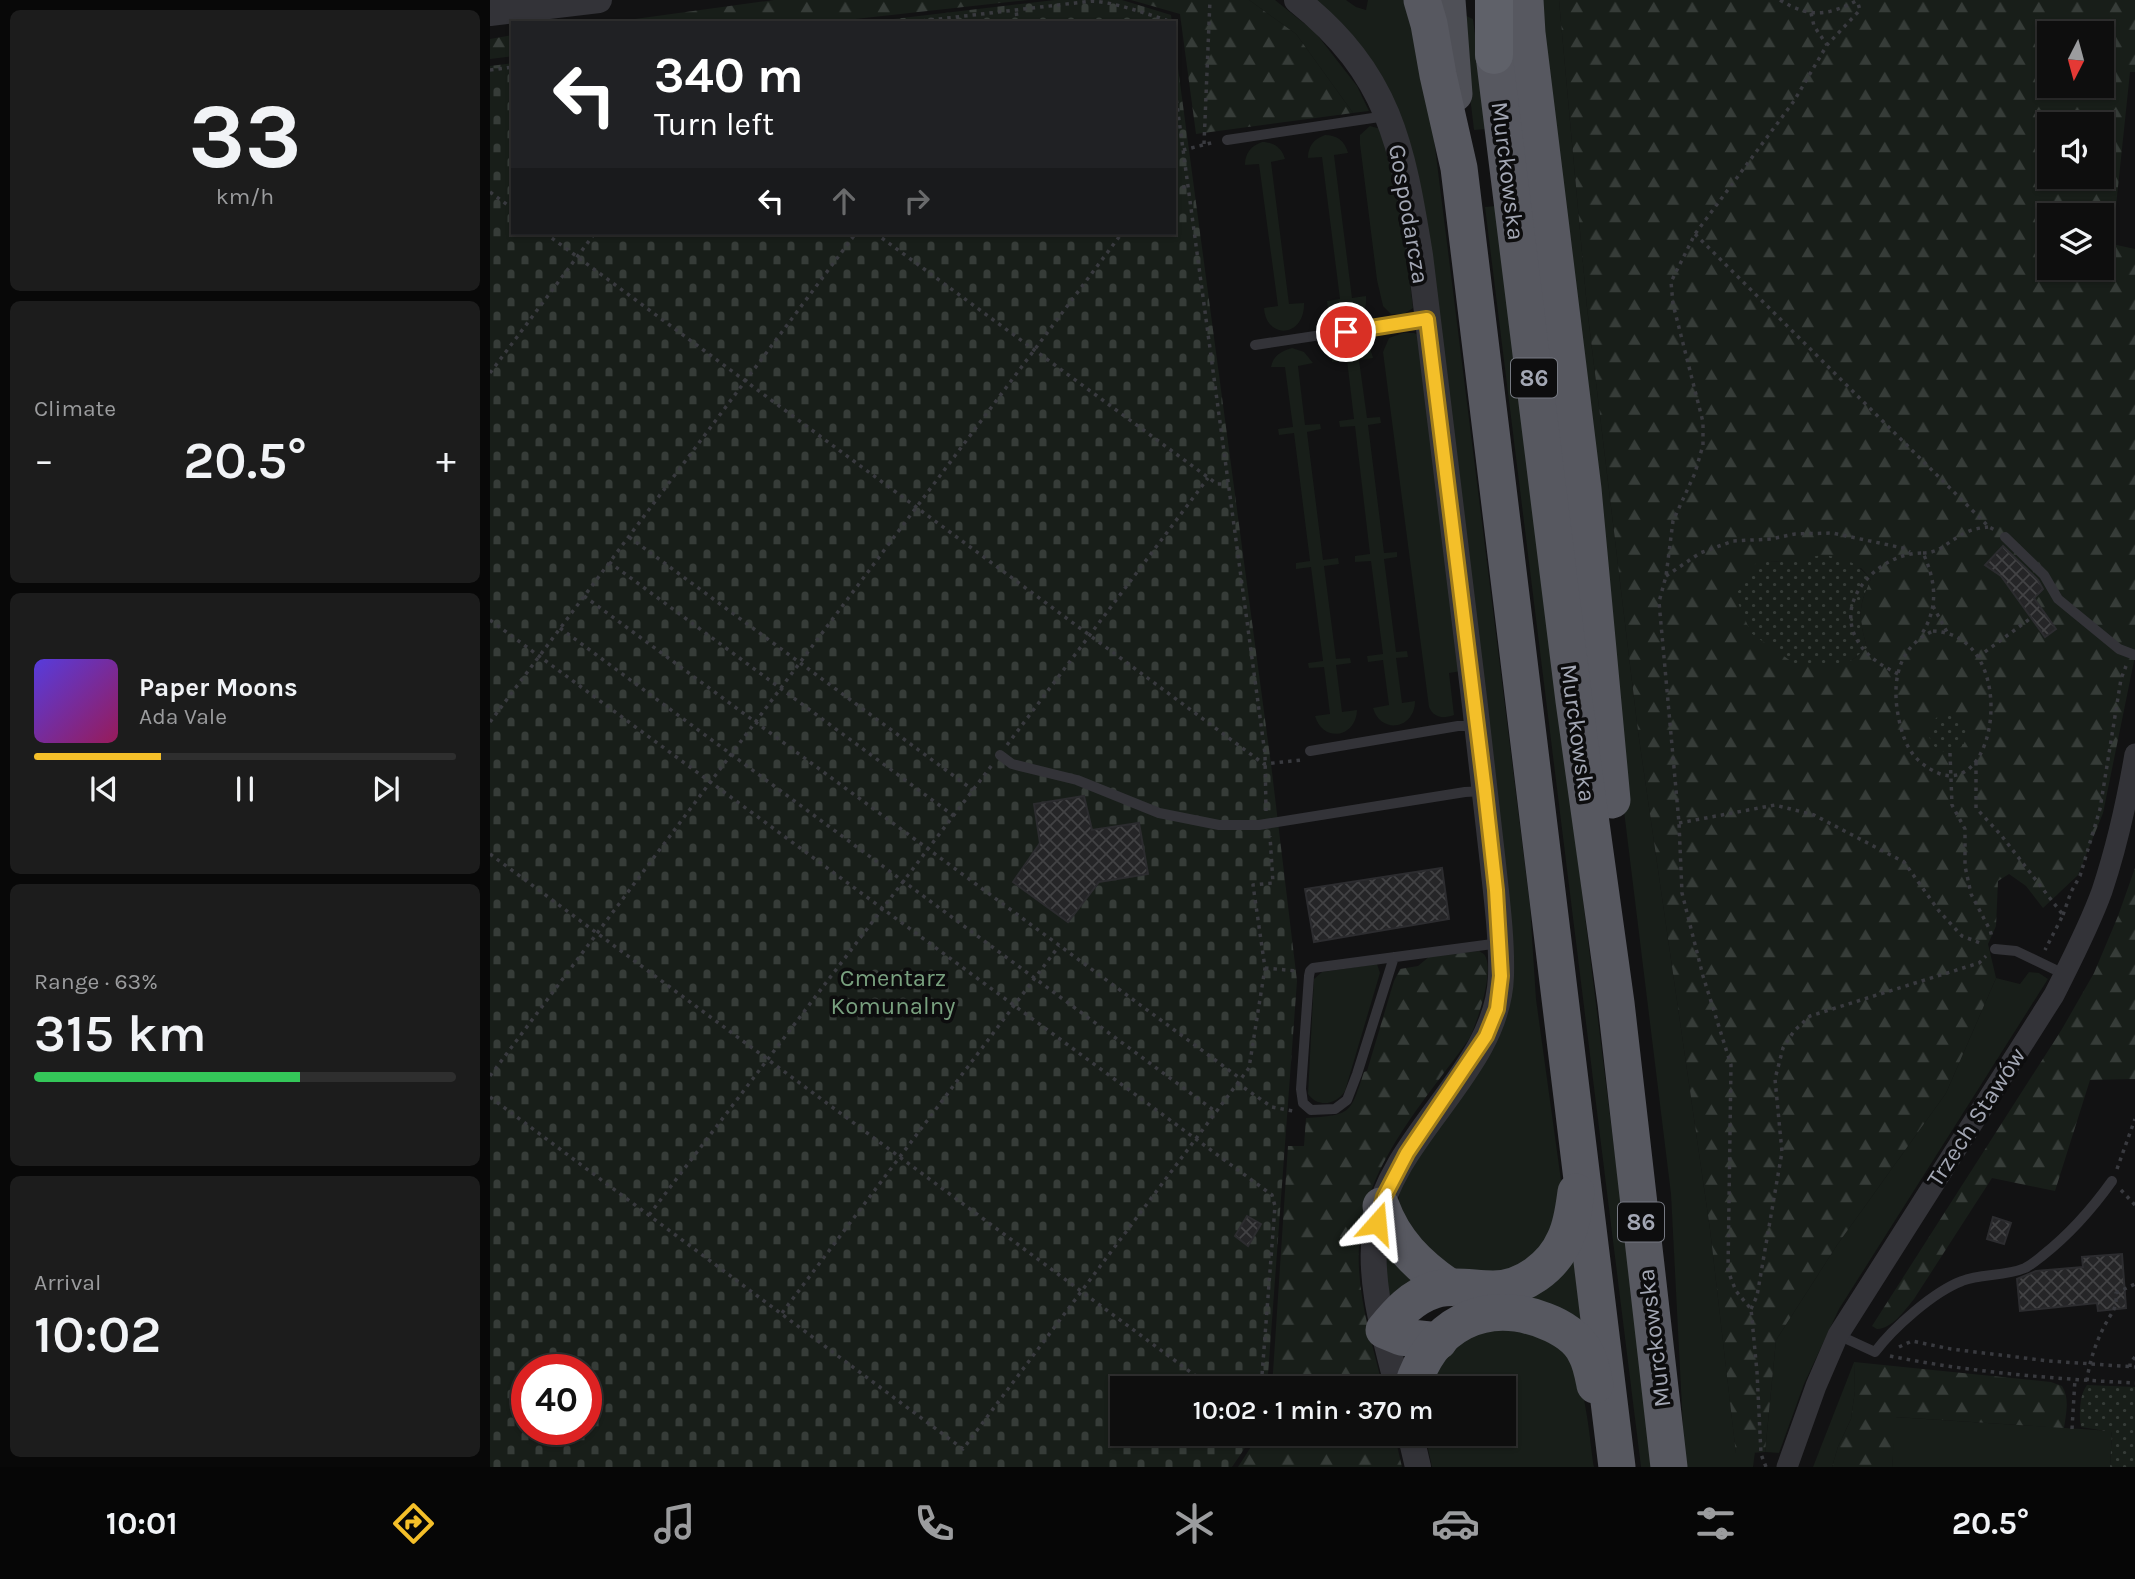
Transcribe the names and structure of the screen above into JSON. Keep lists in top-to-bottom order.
{
  "streets": {
    "highway": ["Murckowska", "86"],
    "street": ["Gospodarcza", "Trzech Stawów"]
  },
  "parks": ["Cmentarz Komunalny"],
  "north": "bottom",
  "page": {
    "tile": [
      ["33", "km/h"],
      "Climate",
      ["Range · 63%", "315 km"],
      ["Arrival", "10:02"]
    ],
    "turn": ["340 m", "Turn left"],
    "heat": ["−", "20.5°", "+"],
    "song": ["Paper Moons", "Ada Vale"],
    "limit": "40",
    "trip": "10:02 · 1 min · 370 m",
    "tabs": ["10:01", "20.5°"]
  }
}
